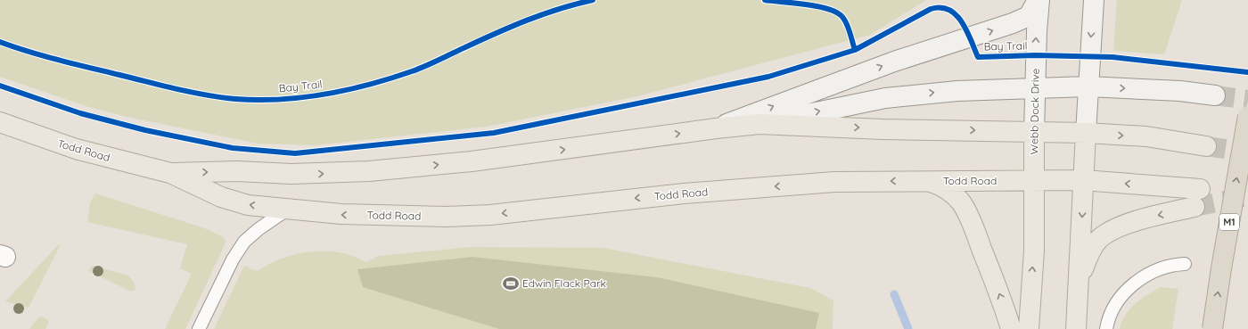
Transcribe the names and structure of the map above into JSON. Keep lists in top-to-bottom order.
{
  "streets": {
    "highway": ["M1"],
    "main road": ["Webb Dock Drive", "Todd Road"],
    "cycle path": ["Bay Trail"]
  },
  "crossings": [
    ["Webb Dock Drive", "Todd Road"]
  ],
  "places": {
    "sports": ["Edwin Flack Park"]
  }
}
